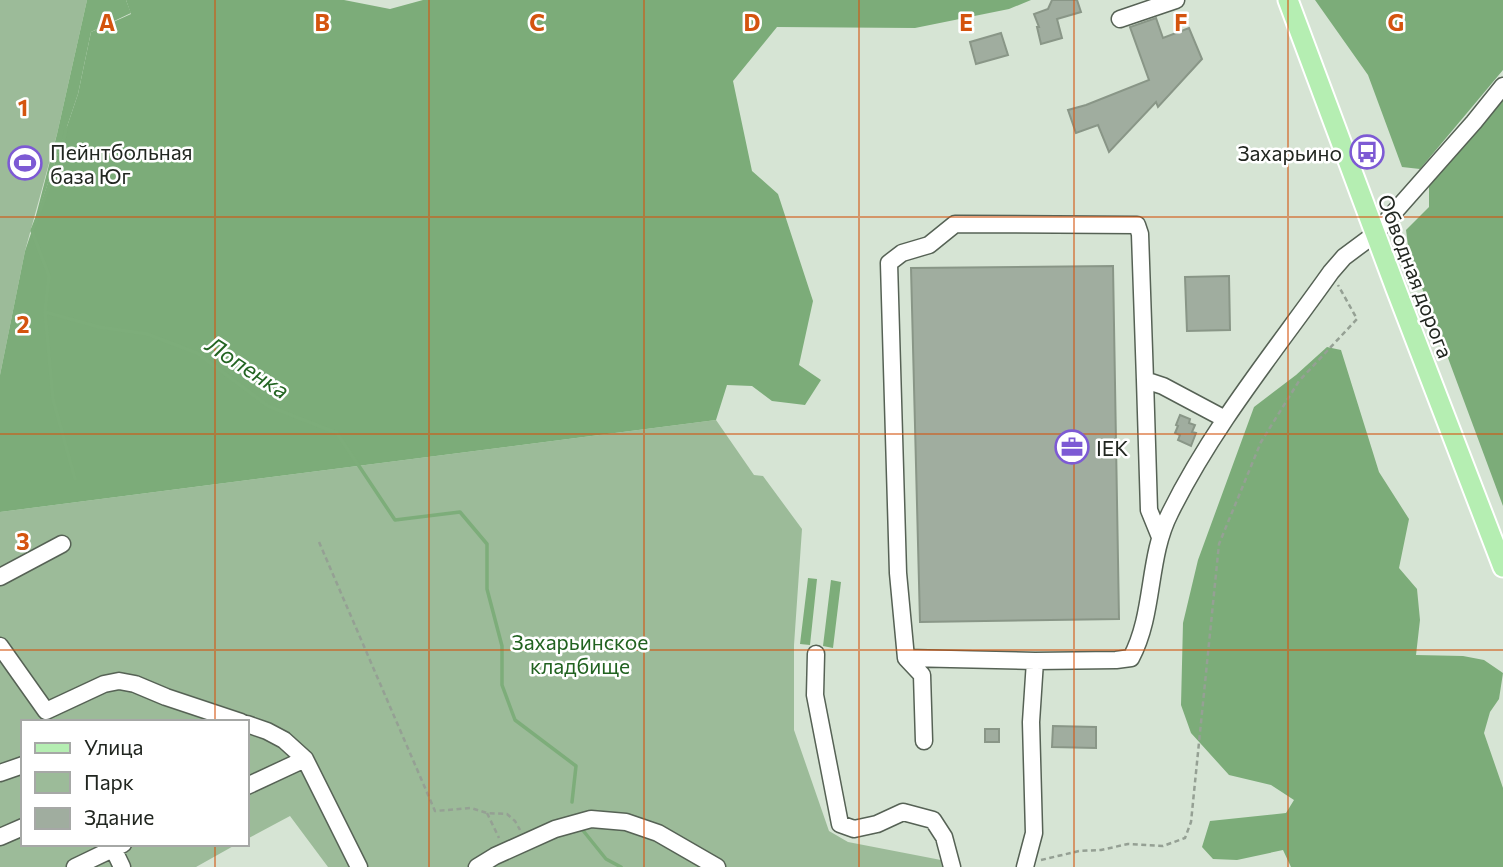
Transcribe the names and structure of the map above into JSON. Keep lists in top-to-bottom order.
{
  "streets": {
    "main road": ["Обводная дорога"]
  },
  "water": ["Лопенка"],
  "parks": ["Захарьинское кладбище"],
  "places": {
    "bus stop": ["Захарьино"],
    "sports": ["Пейнтбольная база Юг"],
    "office": ["IEK"]
  },
  "legend": ["Улица", "Парк", "Здание"],
  "grid": {
    "columns": [
      "A",
      "B",
      "C",
      "D",
      "E",
      "F",
      "G"
    ],
    "rows": ["1", "2", "3"]
  }
}
